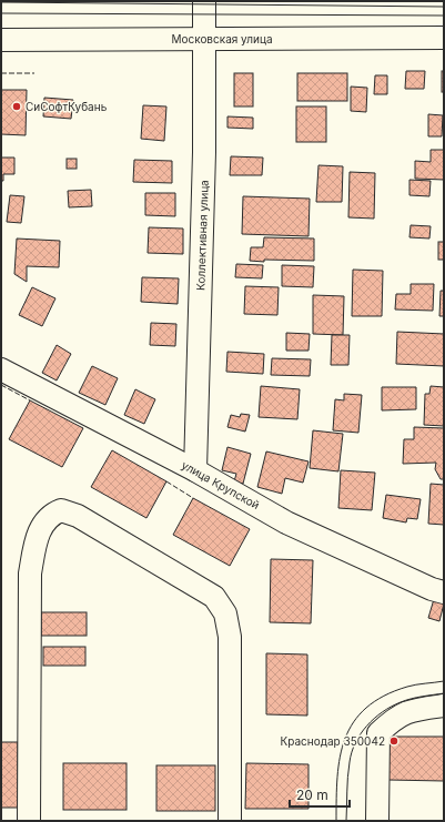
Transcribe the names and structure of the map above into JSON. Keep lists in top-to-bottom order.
{
  "streets": {
    "street": ["Московская улица", "Коллективная улица", "улица Крупской"]
  },
  "crossings": [
    ["Московская улица", "Коллективная улица"],
    ["Коллективная улица", "улица Крупской"]
  ],
  "places": ["СиСофтКубань", "Краснодар 350042"],
  "scale_bar": "20 m"
}
